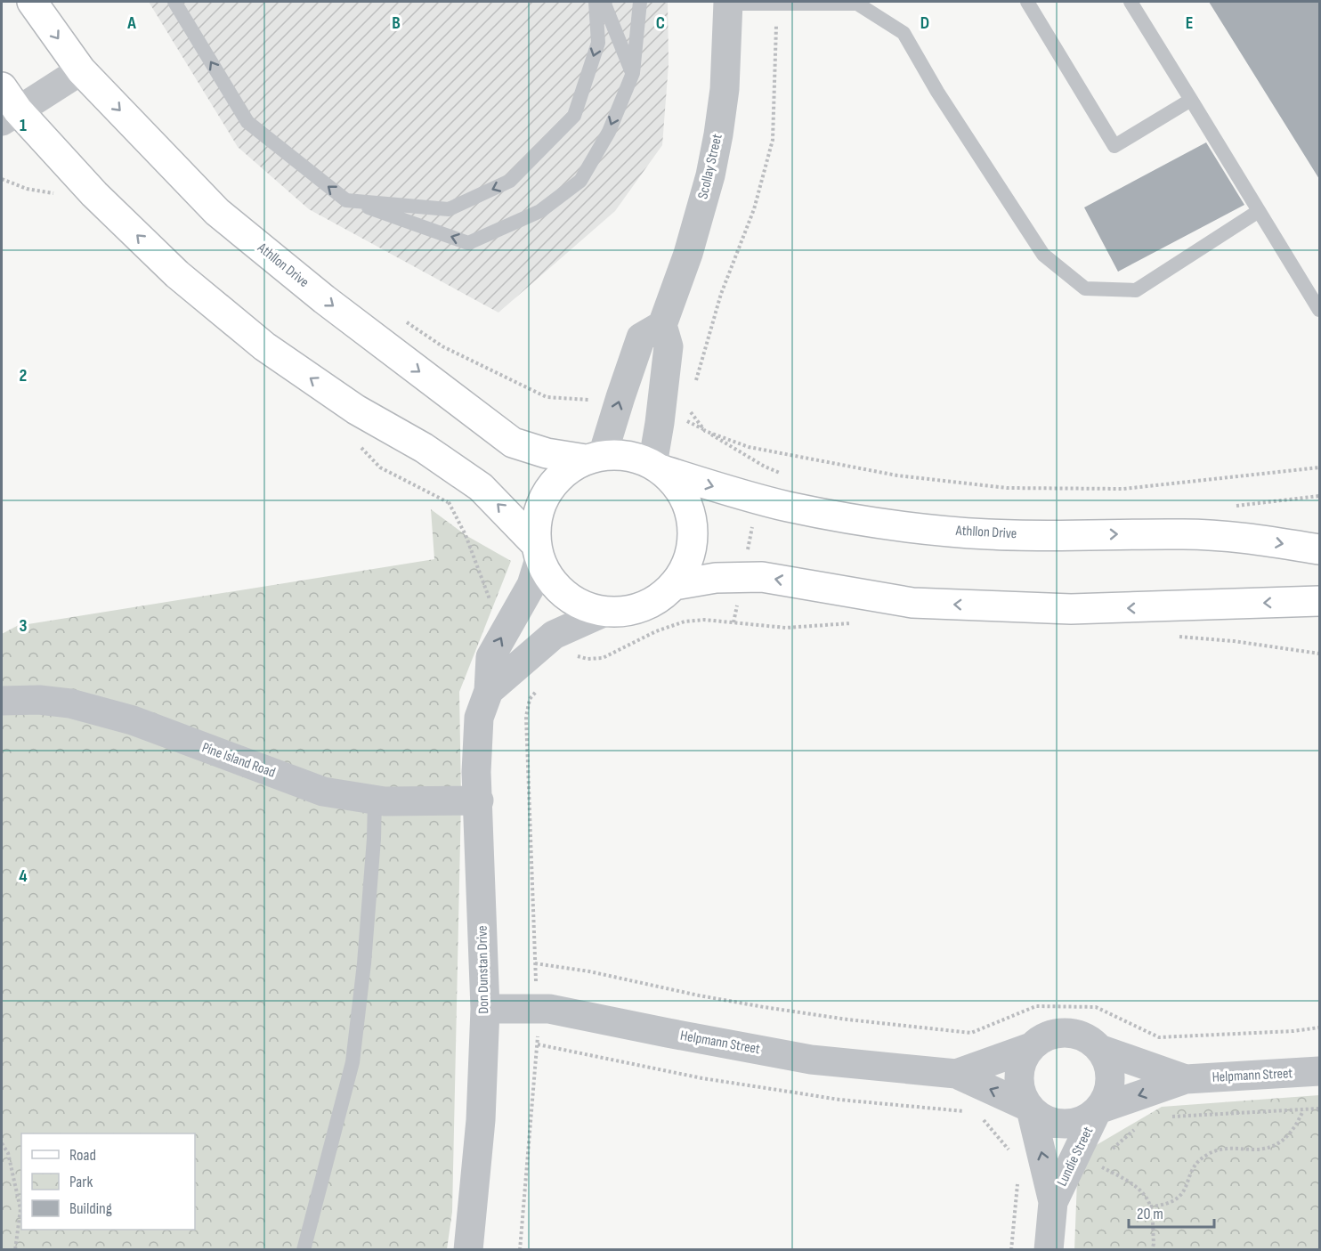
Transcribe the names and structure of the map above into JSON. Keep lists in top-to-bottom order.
{
  "streets": {
    "main road": ["Athllon Drive"],
    "street": [
      "Scollay Street",
      "Pine Island Road",
      "Don Dunstan Drive",
      "Helpmann Street",
      "Lundie Street"
    ]
  },
  "crossings": [
    ["Athllon Drive", "Don Dunstan Drive"],
    ["Pine Island Road", "Don Dunstan Drive"],
    ["Don Dunstan Drive", "Helpmann Street"],
    ["Helpmann Street", "Lundie Street"]
  ],
  "legend": ["Road", "Park", "Building"],
  "scale_bar": "20 m",
  "grid": {
    "columns": [
      "A",
      "B",
      "C",
      "D",
      "E"
    ],
    "rows": [
      "1",
      "2",
      "3",
      "4"
    ]
  }
}
